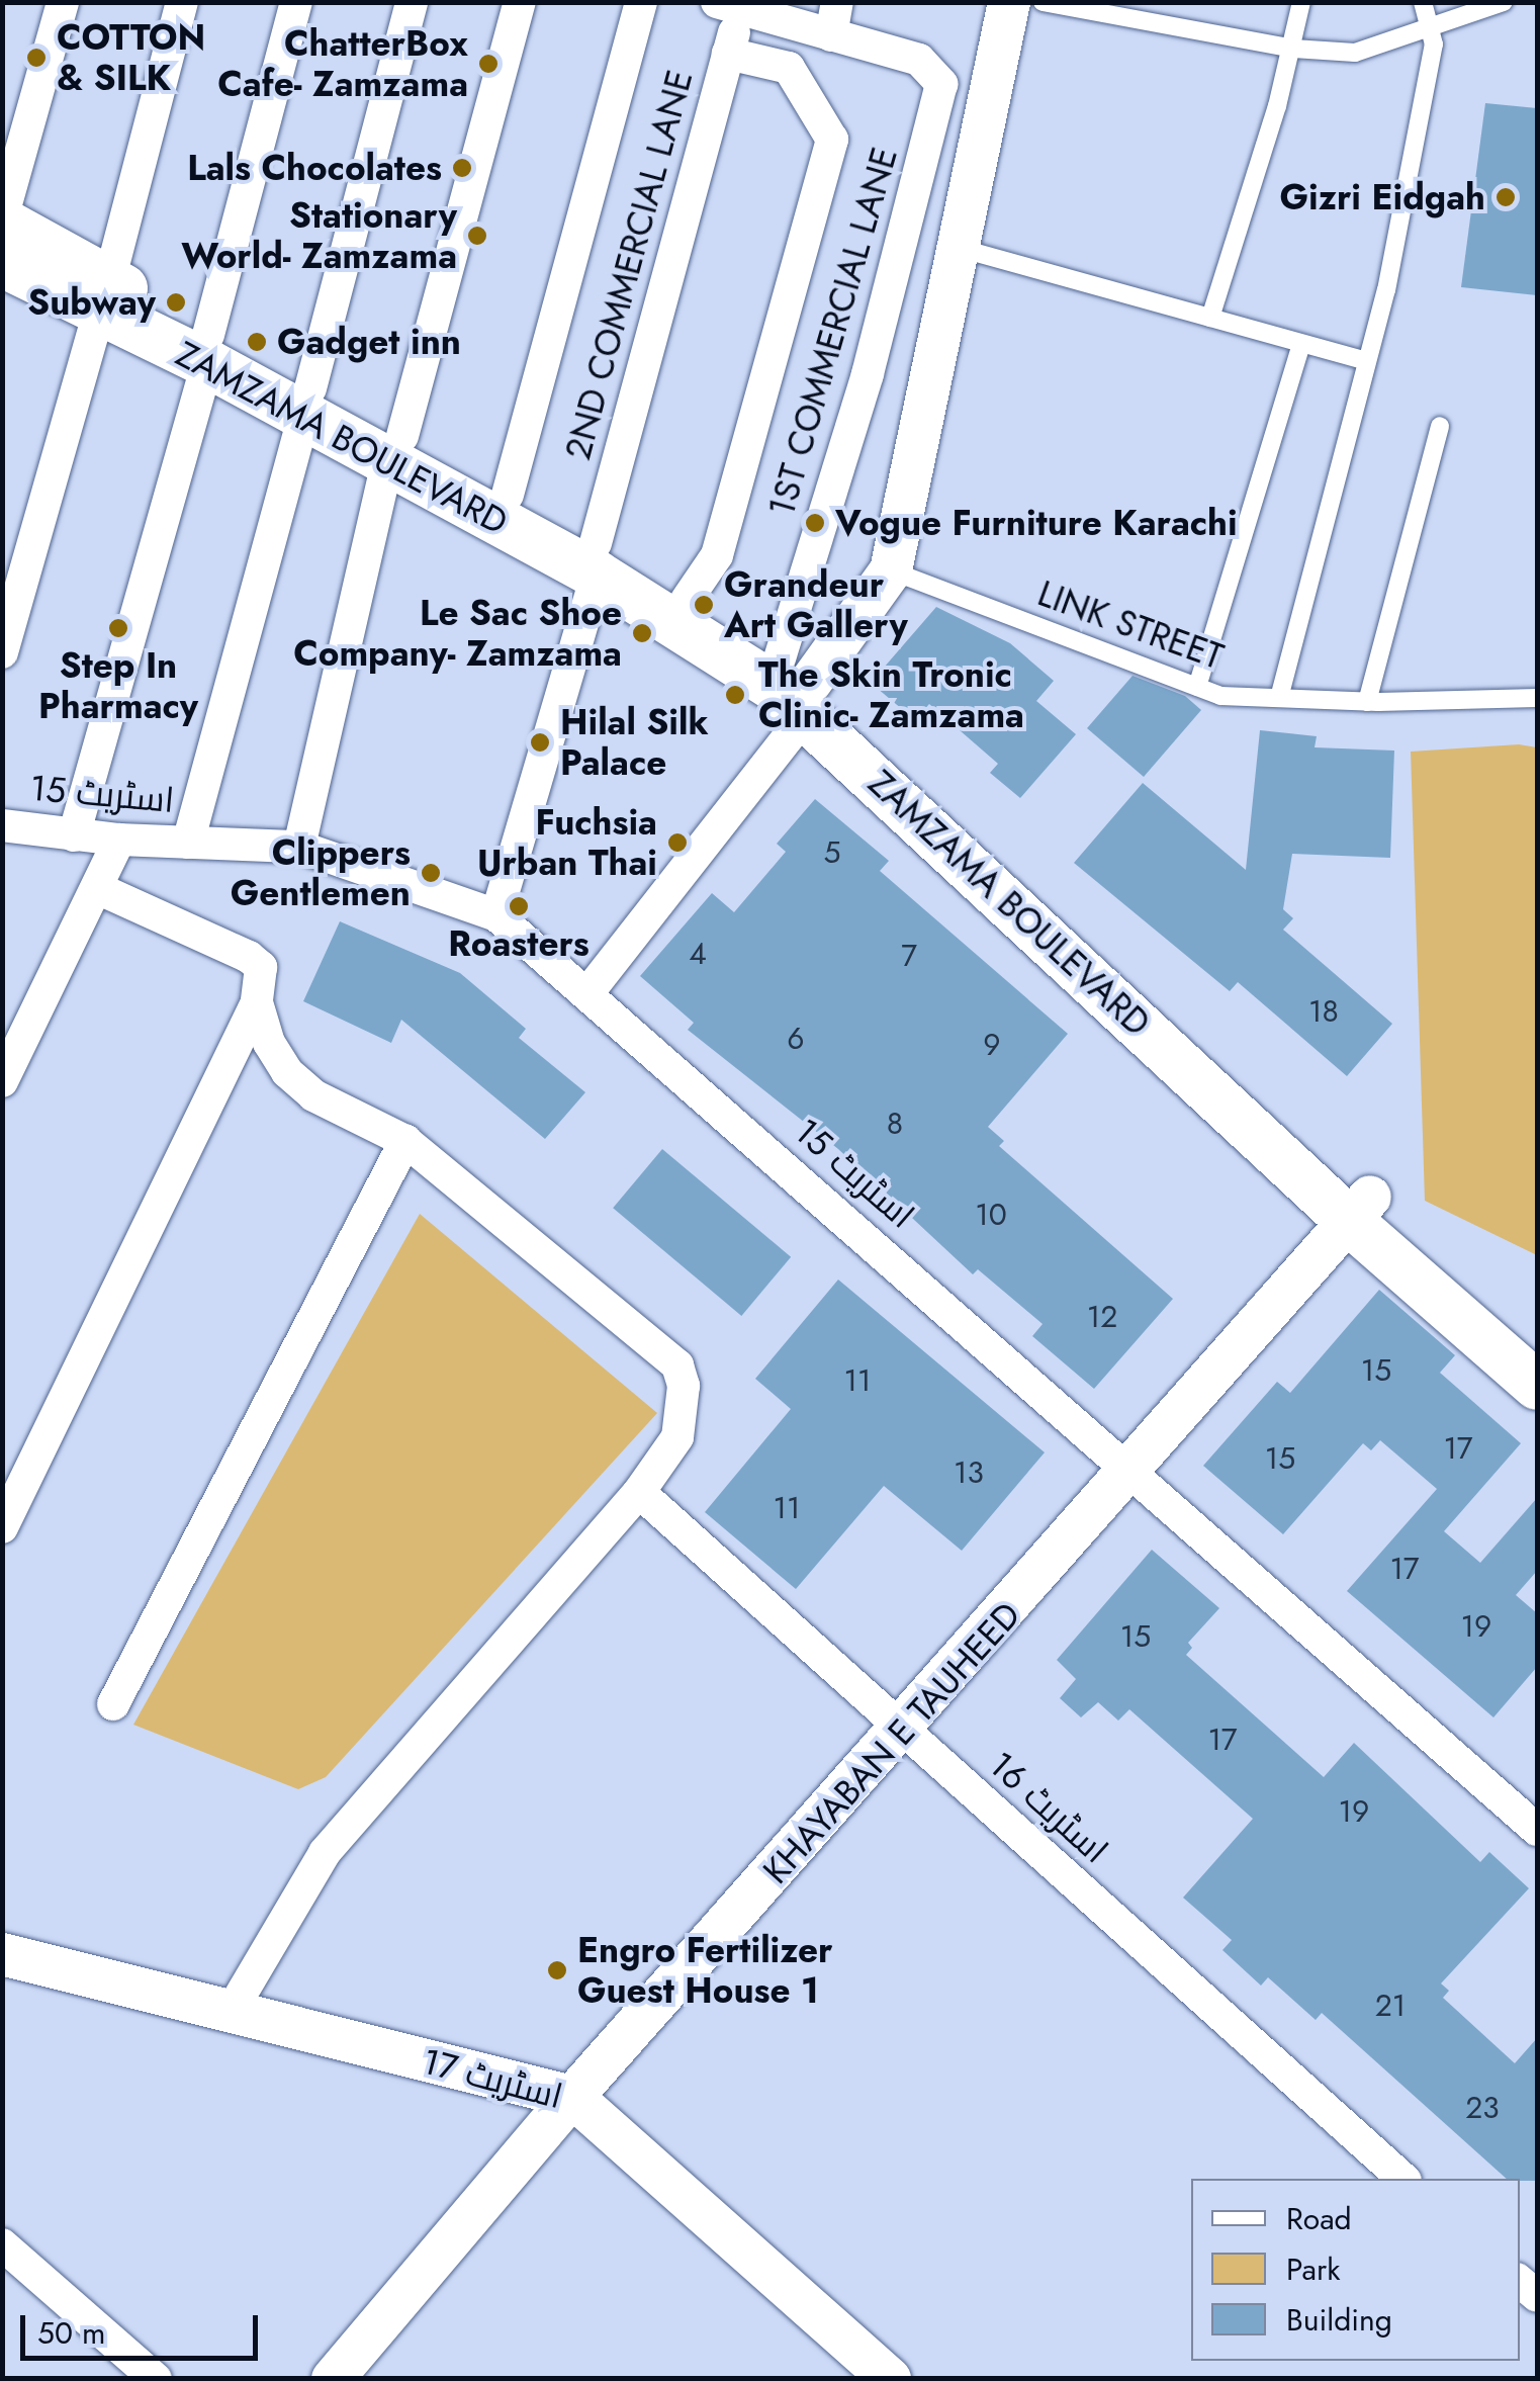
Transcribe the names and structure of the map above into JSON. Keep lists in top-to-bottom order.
{
  "streets": {
    "main road": ["ZAMZAMA BOULEVARD"],
    "street": [
      "2ND COMMERCIAL LANE",
      "1ST COMMERCIAL LANE",
      "اسٹریٹ 15",
      "KHAYABAN E TAUHEED",
      "اسٹریٹ 16",
      "اسٹریٹ 17"
    ],
    "lane": ["LINK STREET"]
  },
  "crossings": [
    ["2ND COMMERCIAL LANE", "ZAMZAMA BOULEVARD"],
    ["2ND COMMERCIAL LANE", "اسٹریٹ 15"],
    ["1ST COMMERCIAL LANE", "ZAMZAMA BOULEVARD"],
    ["ZAMZAMA BOULEVARD", "KHAYABAN E TAUHEED"],
    ["اسٹریٹ 15", "KHAYABAN E TAUHEED"],
    ["KHAYABAN E TAUHEED", "اسٹریٹ 16"],
    ["KHAYABAN E TAUHEED", "اسٹریٹ 17"]
  ],
  "places": [
    "COTTON & SILK",
    "ChatterBox Cafe- Zamzama",
    "Lals Chocolates",
    "Gizri Eidgah",
    "Stationary World- Zamzama",
    "Subway",
    "Gadget inn",
    "Vogue Furniture Karachi",
    "Grandeur Art Gallery",
    "Step In Pharmacy",
    "Le Sac Shoe Company- Zamzama",
    "The Skin Tronic Clinic- Zamzama",
    "Hilal Silk Palace",
    "Fuchsia Urban Thai",
    "Clippers Gentlemen",
    "Roasters",
    "Engro Fertilizer Guest House 1"
  ],
  "house_numbers": [
    "5",
    "4",
    "7",
    "18",
    "6",
    "9",
    "8",
    "10",
    "12",
    "15",
    "11",
    "17",
    "15",
    "13",
    "11",
    "17",
    "19",
    "15",
    "17",
    "19",
    "21",
    "23"
  ],
  "legend": ["Road", "Park", "Building"],
  "scale_bar": "50 m"
}
